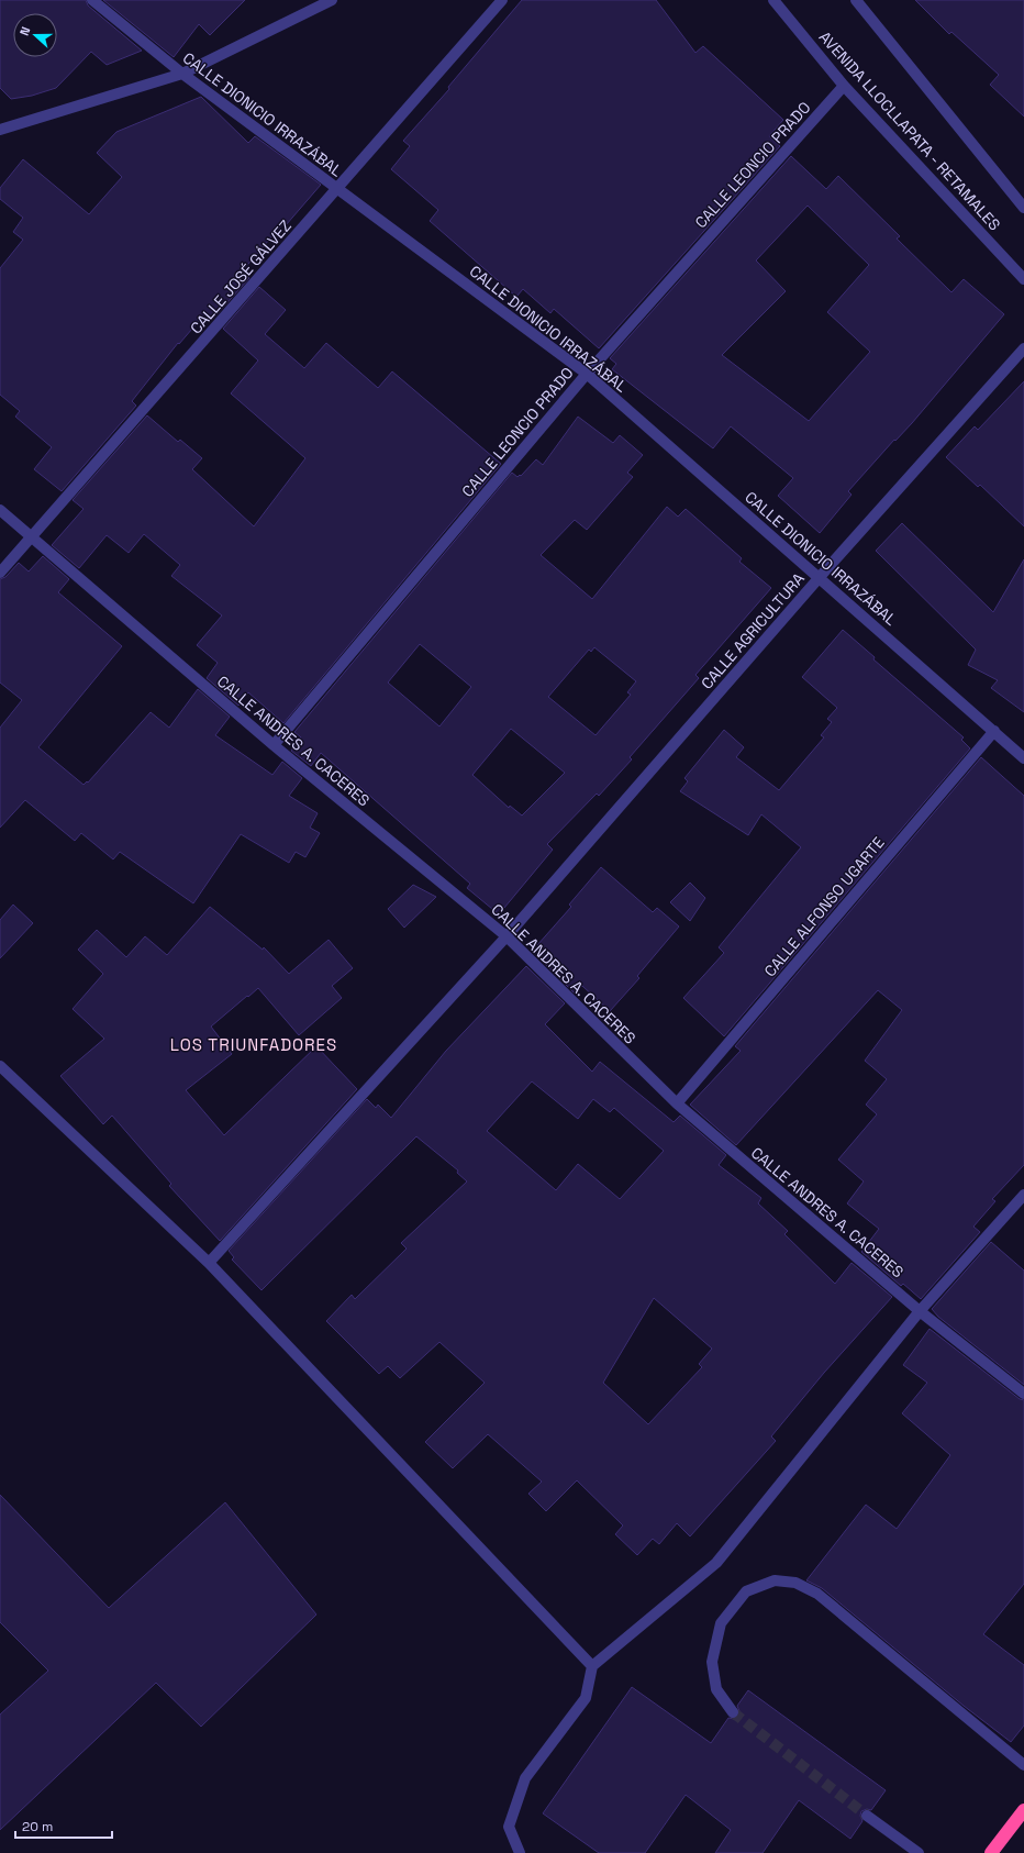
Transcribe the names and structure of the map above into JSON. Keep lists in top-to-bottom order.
{
  "streets": {
    "street": [
      "CALLE DIONICIO IRRAZÁBAL",
      "AVENIDA LLOCLLAPATA - RETAMALES",
      "CALLE LEONCIO PRADO",
      "CALLE JOSÉ GÁLVEZ",
      "CALLE AGRICULTURA",
      "CALLE ANDRES A. CACERES",
      "CALLE ALFONSO UGARTE"
    ]
  },
  "crossings": [
    ["CALLE DIONICIO IRRAZÁBAL", "CALLE LEONCIO PRADO"],
    ["CALLE DIONICIO IRRAZÁBAL", "CALLE JOSÉ GÁLVEZ"],
    ["CALLE DIONICIO IRRAZÁBAL", "CALLE AGRICULTURA"],
    ["CALLE DIONICIO IRRAZÁBAL", "CALLE ALFONSO UGARTE"],
    ["AVENIDA LLOCLLAPATA - RETAMALES", "CALLE LEONCIO PRADO"],
    ["CALLE LEONCIO PRADO", "CALLE ANDRES A. CACERES"],
    ["CALLE JOSÉ GÁLVEZ", "CALLE ANDRES A. CACERES"],
    ["CALLE AGRICULTURA", "CALLE ANDRES A. CACERES"],
    ["CALLE ANDRES A. CACERES", "CALLE ALFONSO UGARTE"]
  ],
  "districts": ["LOS TRIUNFADORES"],
  "scale_bar": "20 m",
  "north": "left"
}
